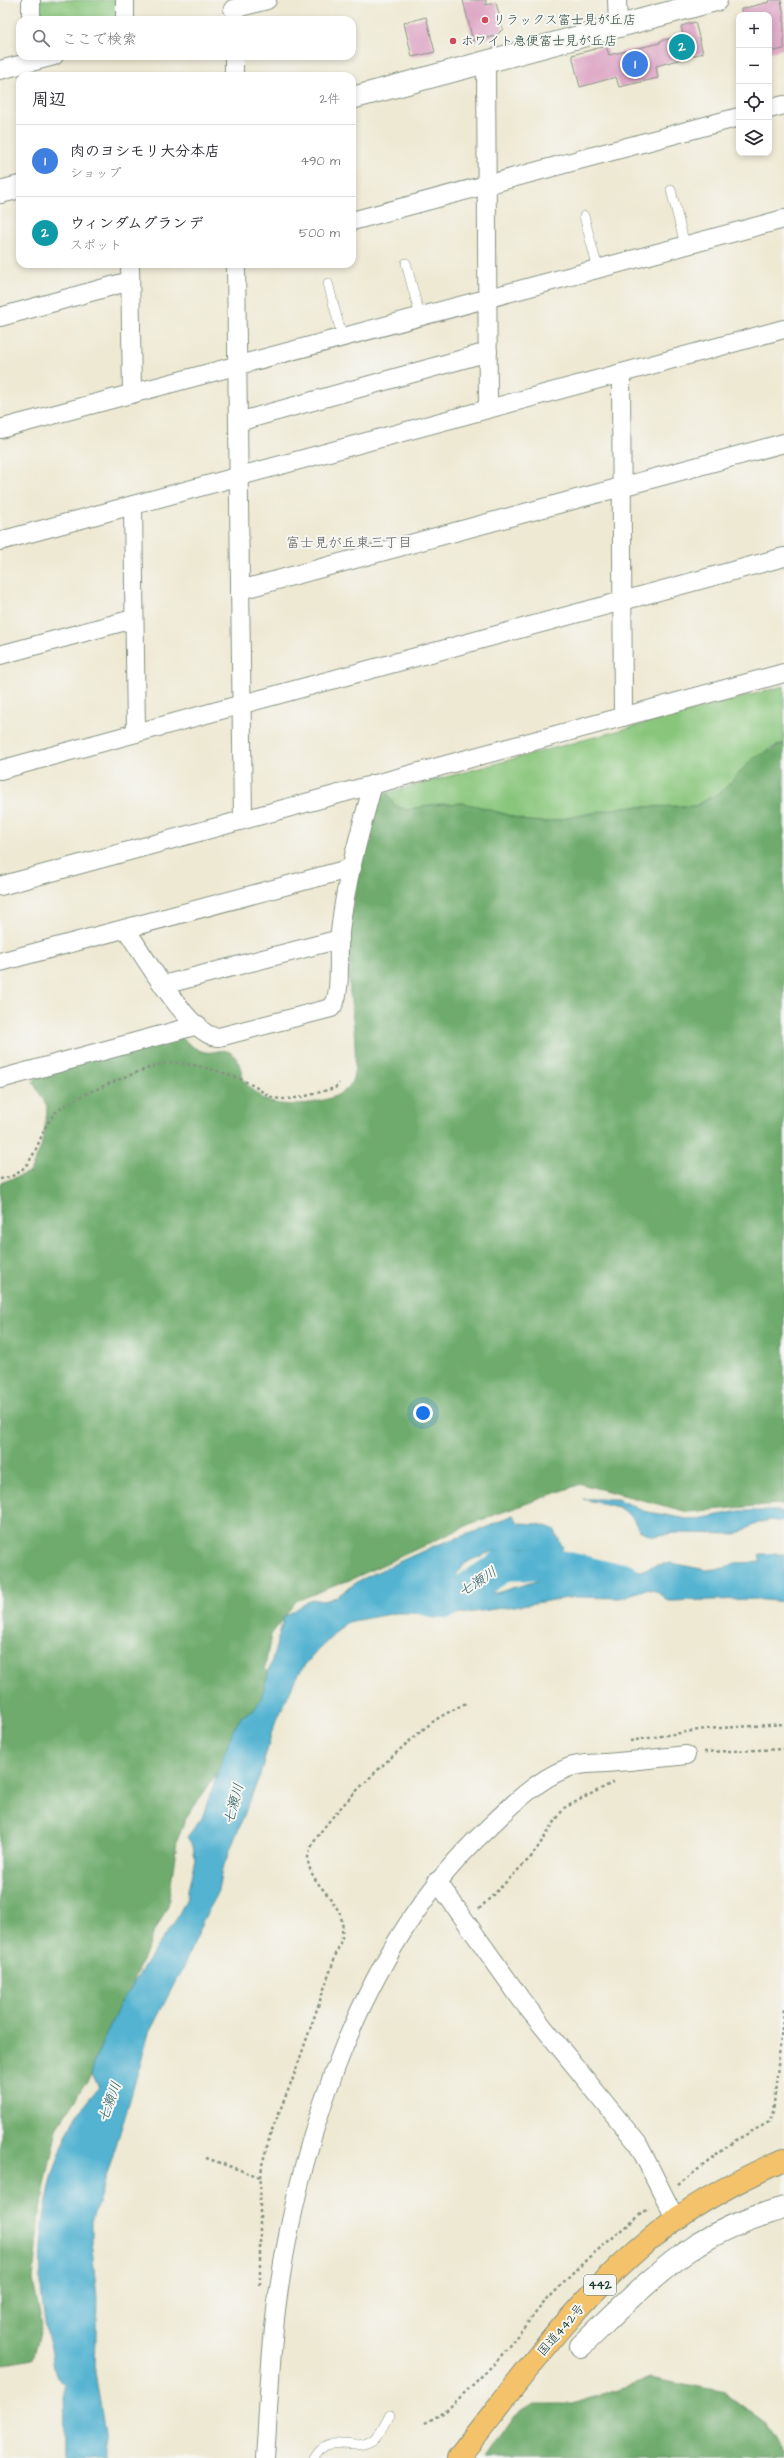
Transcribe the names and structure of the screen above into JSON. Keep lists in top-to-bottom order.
{
  "streets": {
    "highway": ["442", "国道442号"]
  },
  "districts": ["富士見が丘東三丁目"],
  "water": ["七瀬川"],
  "places": ["リラックス富士見が丘店", "ホワイト急便富士見が丘店"],
  "page": {
    "map_buttons": ["+", "−"],
    "search": "ここで検索",
    "pins": ["2", "1"],
    "heading": ["周辺", "2件"],
    "list": [
      {
        "mark": "1",
        "name": "肉のヨシモリ大分本店",
        "note": "ショップ",
        "value": "490 m"
      },
      {
        "mark": "2",
        "name": "ウィンダムグランデ",
        "note": "スポット",
        "value": "500 m"
      }
    ]
  }
}
